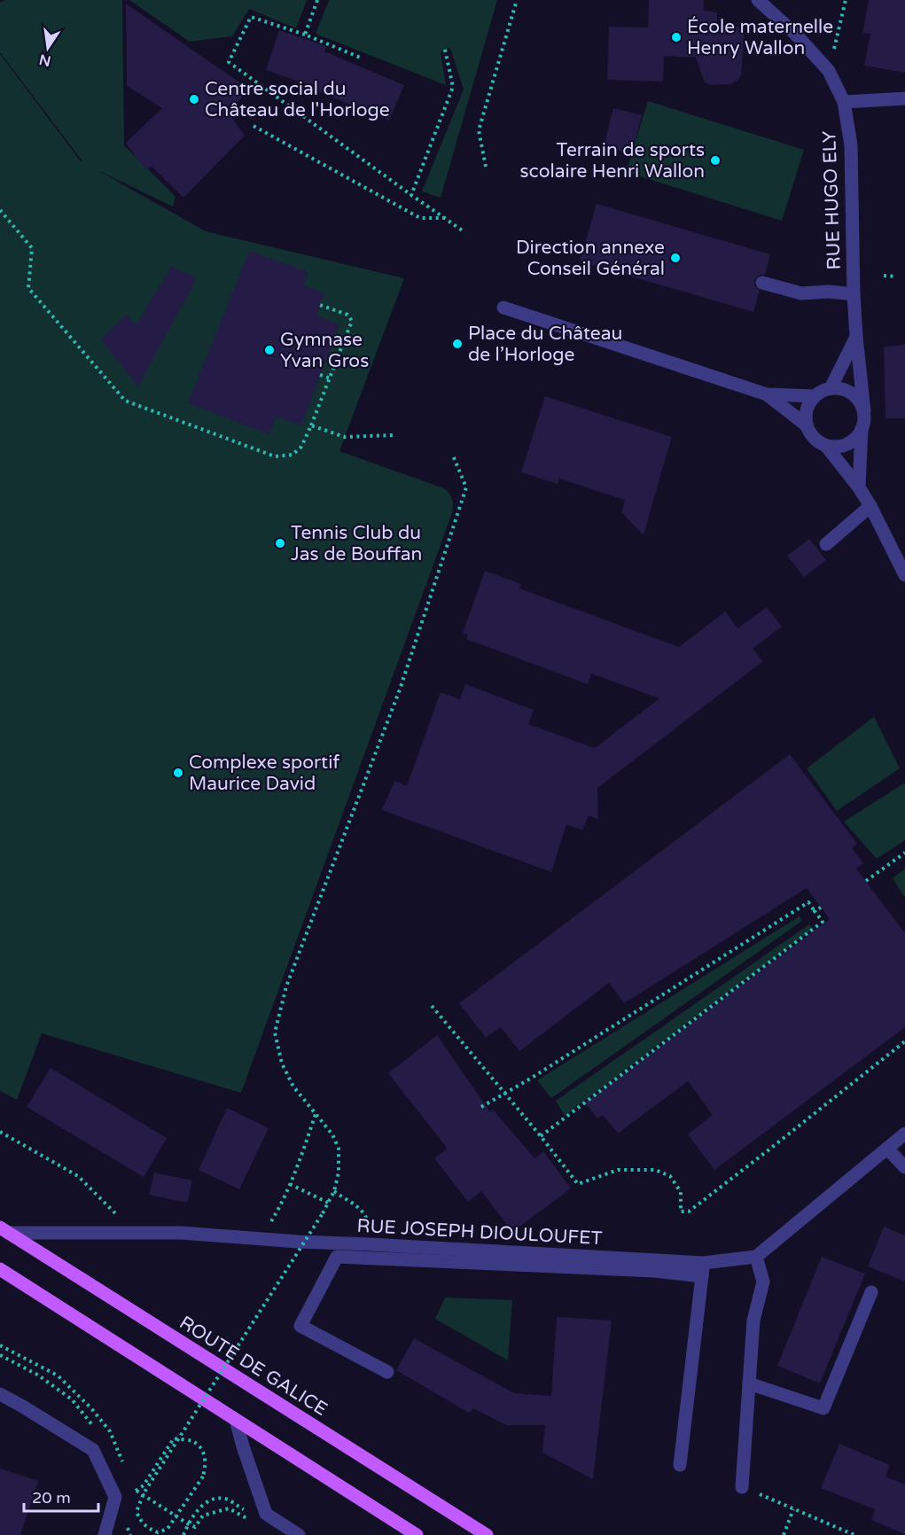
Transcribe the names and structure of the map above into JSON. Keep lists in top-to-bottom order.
{
  "streets": {
    "main road": ["ROUTE DE GALICE"],
    "street": ["RUE HUGO ELY", "RUE JOSEPH DIOULOUFET"]
  },
  "crossings": [
    ["RUE JOSEPH DIOULOUFET", "ROUTE DE GALICE"]
  ],
  "places": [
    "École maternelle Henry Wallon",
    "Centre social du Château de l'Horloge",
    "Terrain de sports scolaire Henri Wallon",
    "Direction annexe Conseil Général",
    "Place du Château de l’Horloge",
    "Gymnase Yvan Gros",
    "Tennis Club du Jas de Bouffan",
    "Complexe sportif Maurice David"
  ],
  "scale_bar": "20 m",
  "north": "bottom"
}
